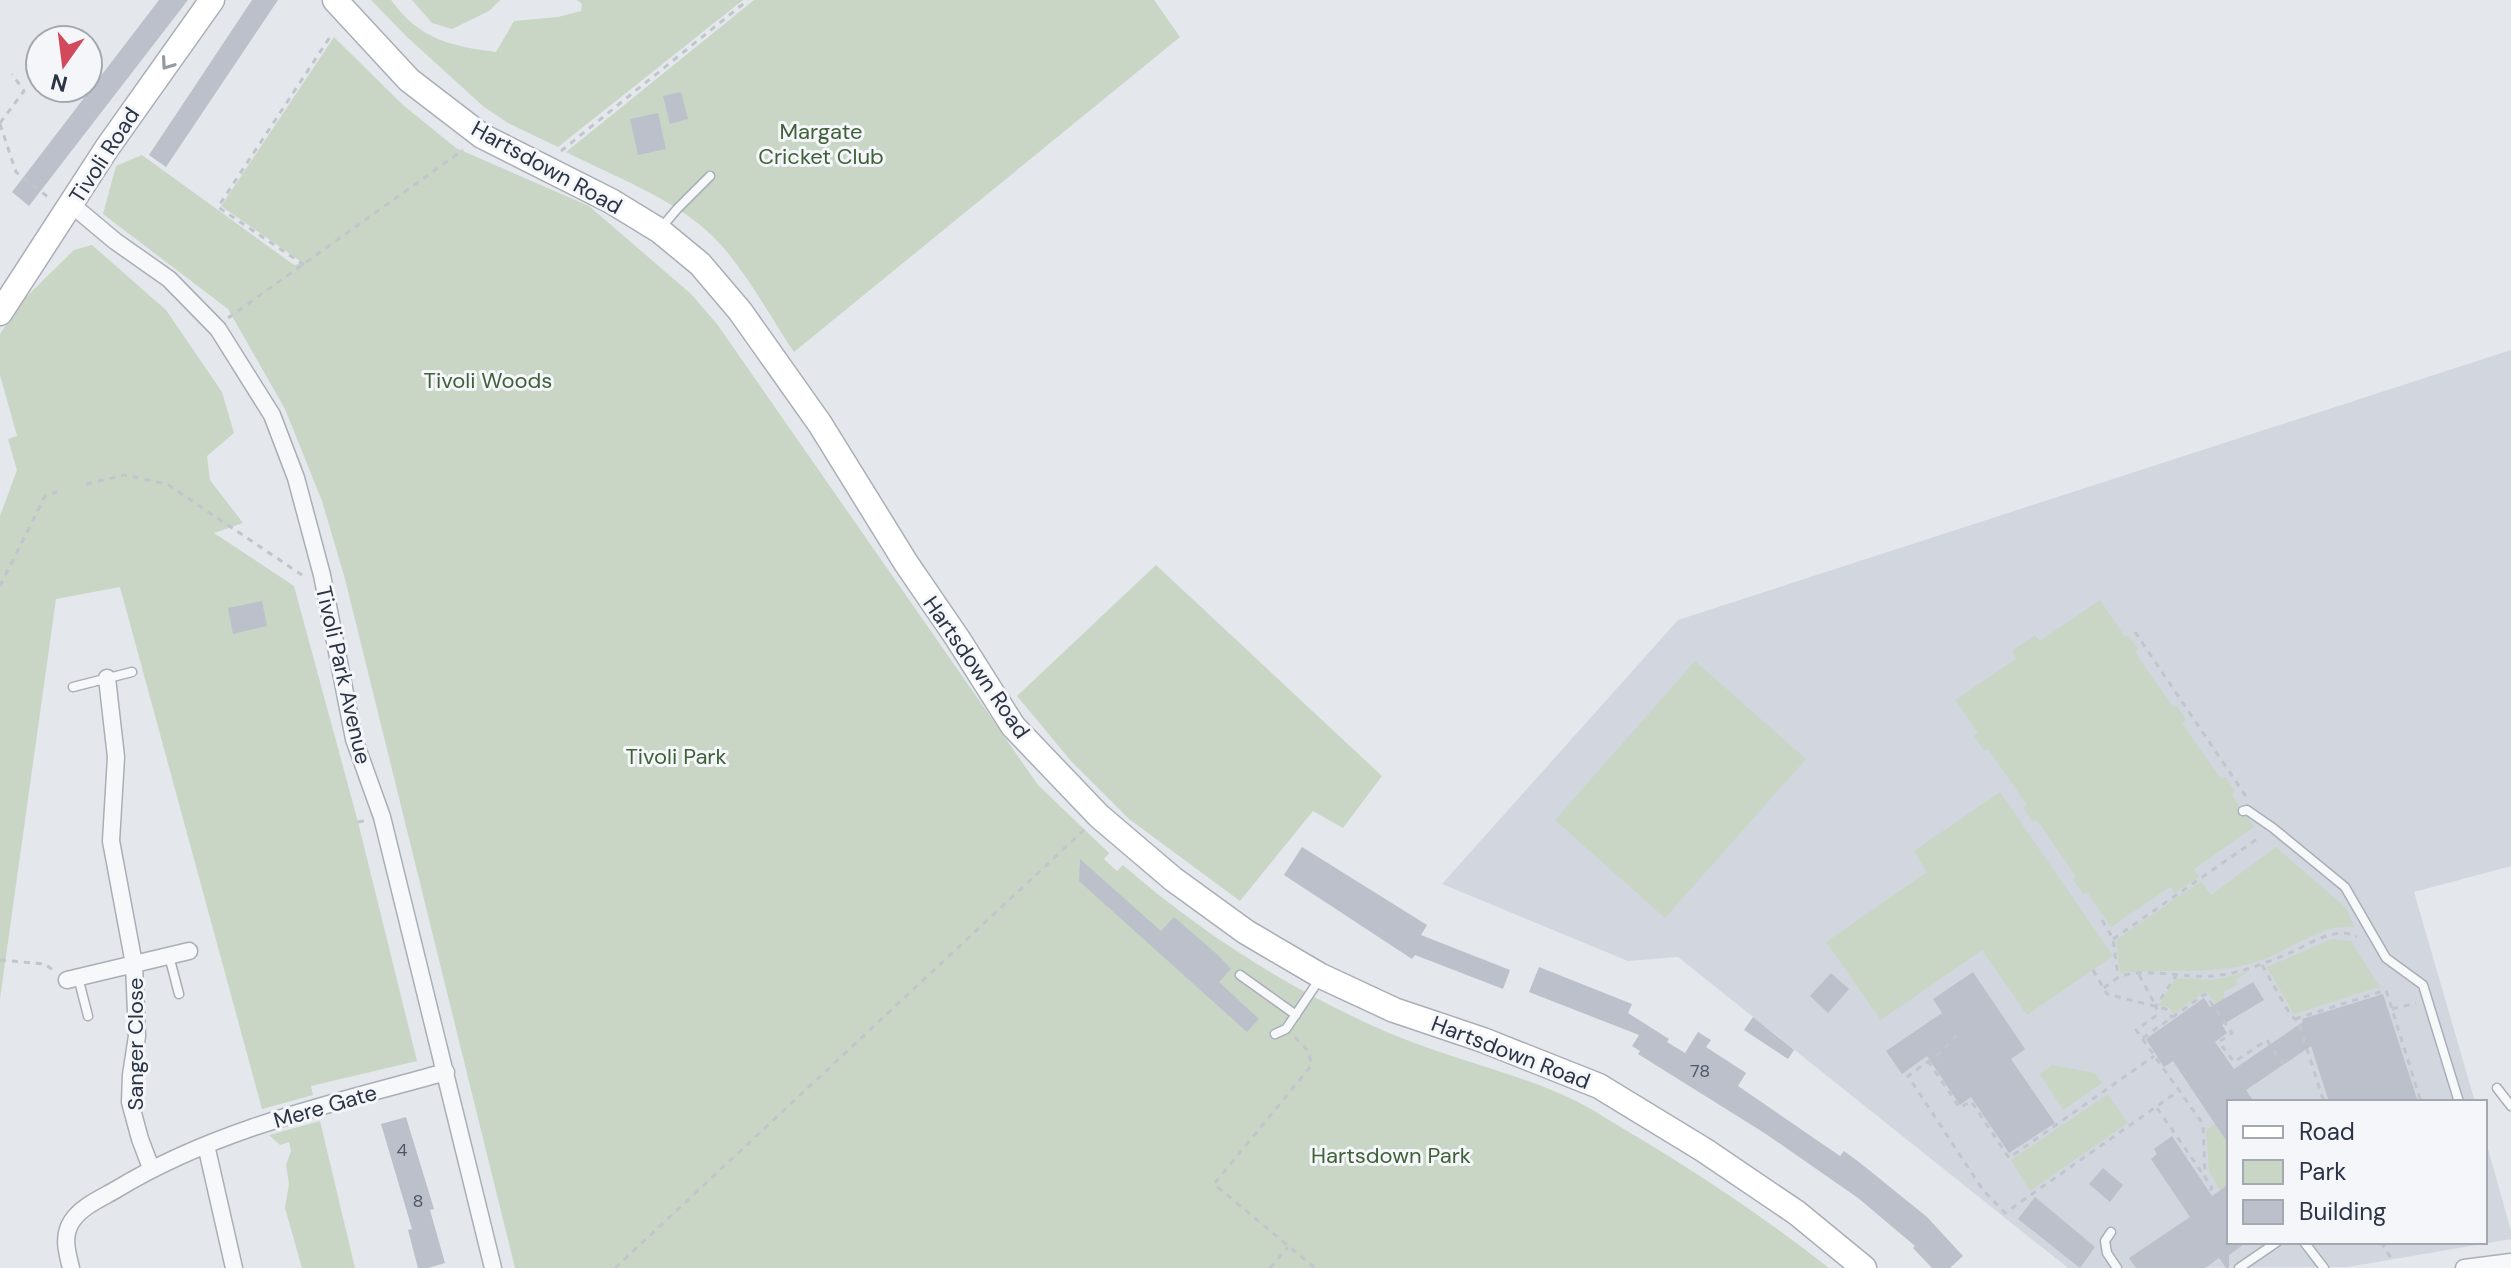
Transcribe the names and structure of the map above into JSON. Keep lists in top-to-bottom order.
{
  "streets": {
    "main road": ["Tivoli Road", "Hartsdown Road"],
    "street": ["Tivoli Park Avenue", "Sanger Close", "Mere Gate"]
  },
  "crossings": [
    ["Tivoli Road", "Tivoli Park Avenue"],
    ["Tivoli Park Avenue", "Mere Gate"],
    ["Sanger Close", "Mere Gate"]
  ],
  "one_way": ["Tivoli Road"],
  "parks": [
    "Margate Cricket Club",
    "Tivoli Woods",
    "Tivoli Park",
    "Hartsdown Park"
  ],
  "house_numbers": ["78", "4", "8"],
  "legend": ["Road", "Park", "Building"],
  "north": "bottom"
}
